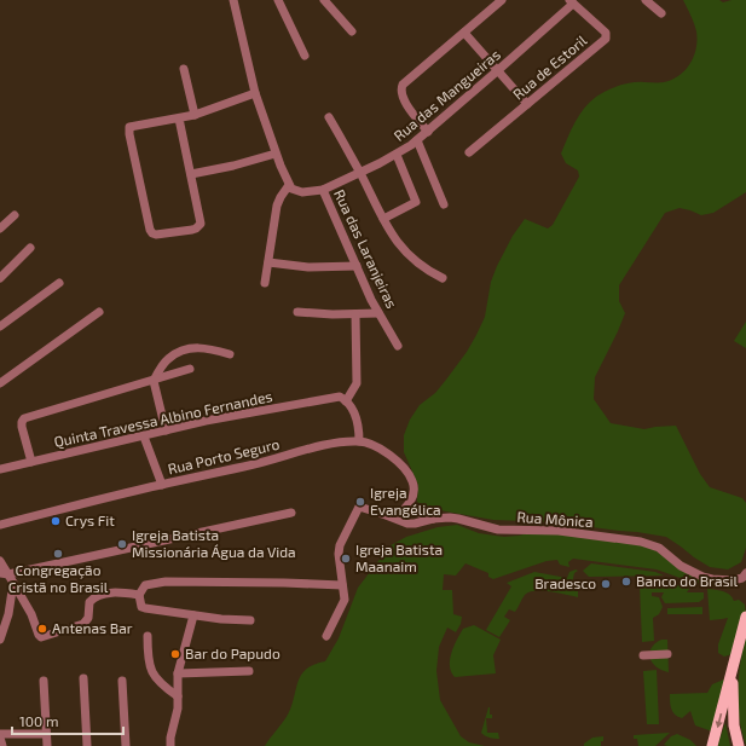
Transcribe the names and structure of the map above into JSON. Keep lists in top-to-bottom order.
{
  "streets": {
    "street": [
      "Rua de Estoril",
      "Rua das Mangueiras",
      "Rua das Laranjeiras",
      "Quinta Travessa Albino Fernandes",
      "Rua Porto Seguro",
      "Rua Mônica"
    ]
  },
  "crossings": [
    ["Rua de Estoril", "Rua das Mangueiras"],
    ["Rua das Mangueiras", "Rua das Laranjeiras"]
  ],
  "places": [
    "Igreja Evangélica",
    "Crys Fit",
    "Igreja Batista Missionária Água da Vida",
    "Congregação Cristã no Brasil",
    "Igreja Batista Maanaim",
    "Banco do Brasil",
    "Bradesco",
    "Antenas Bar",
    "Bar do Papudo"
  ],
  "scale_bar": "100 m"
}
